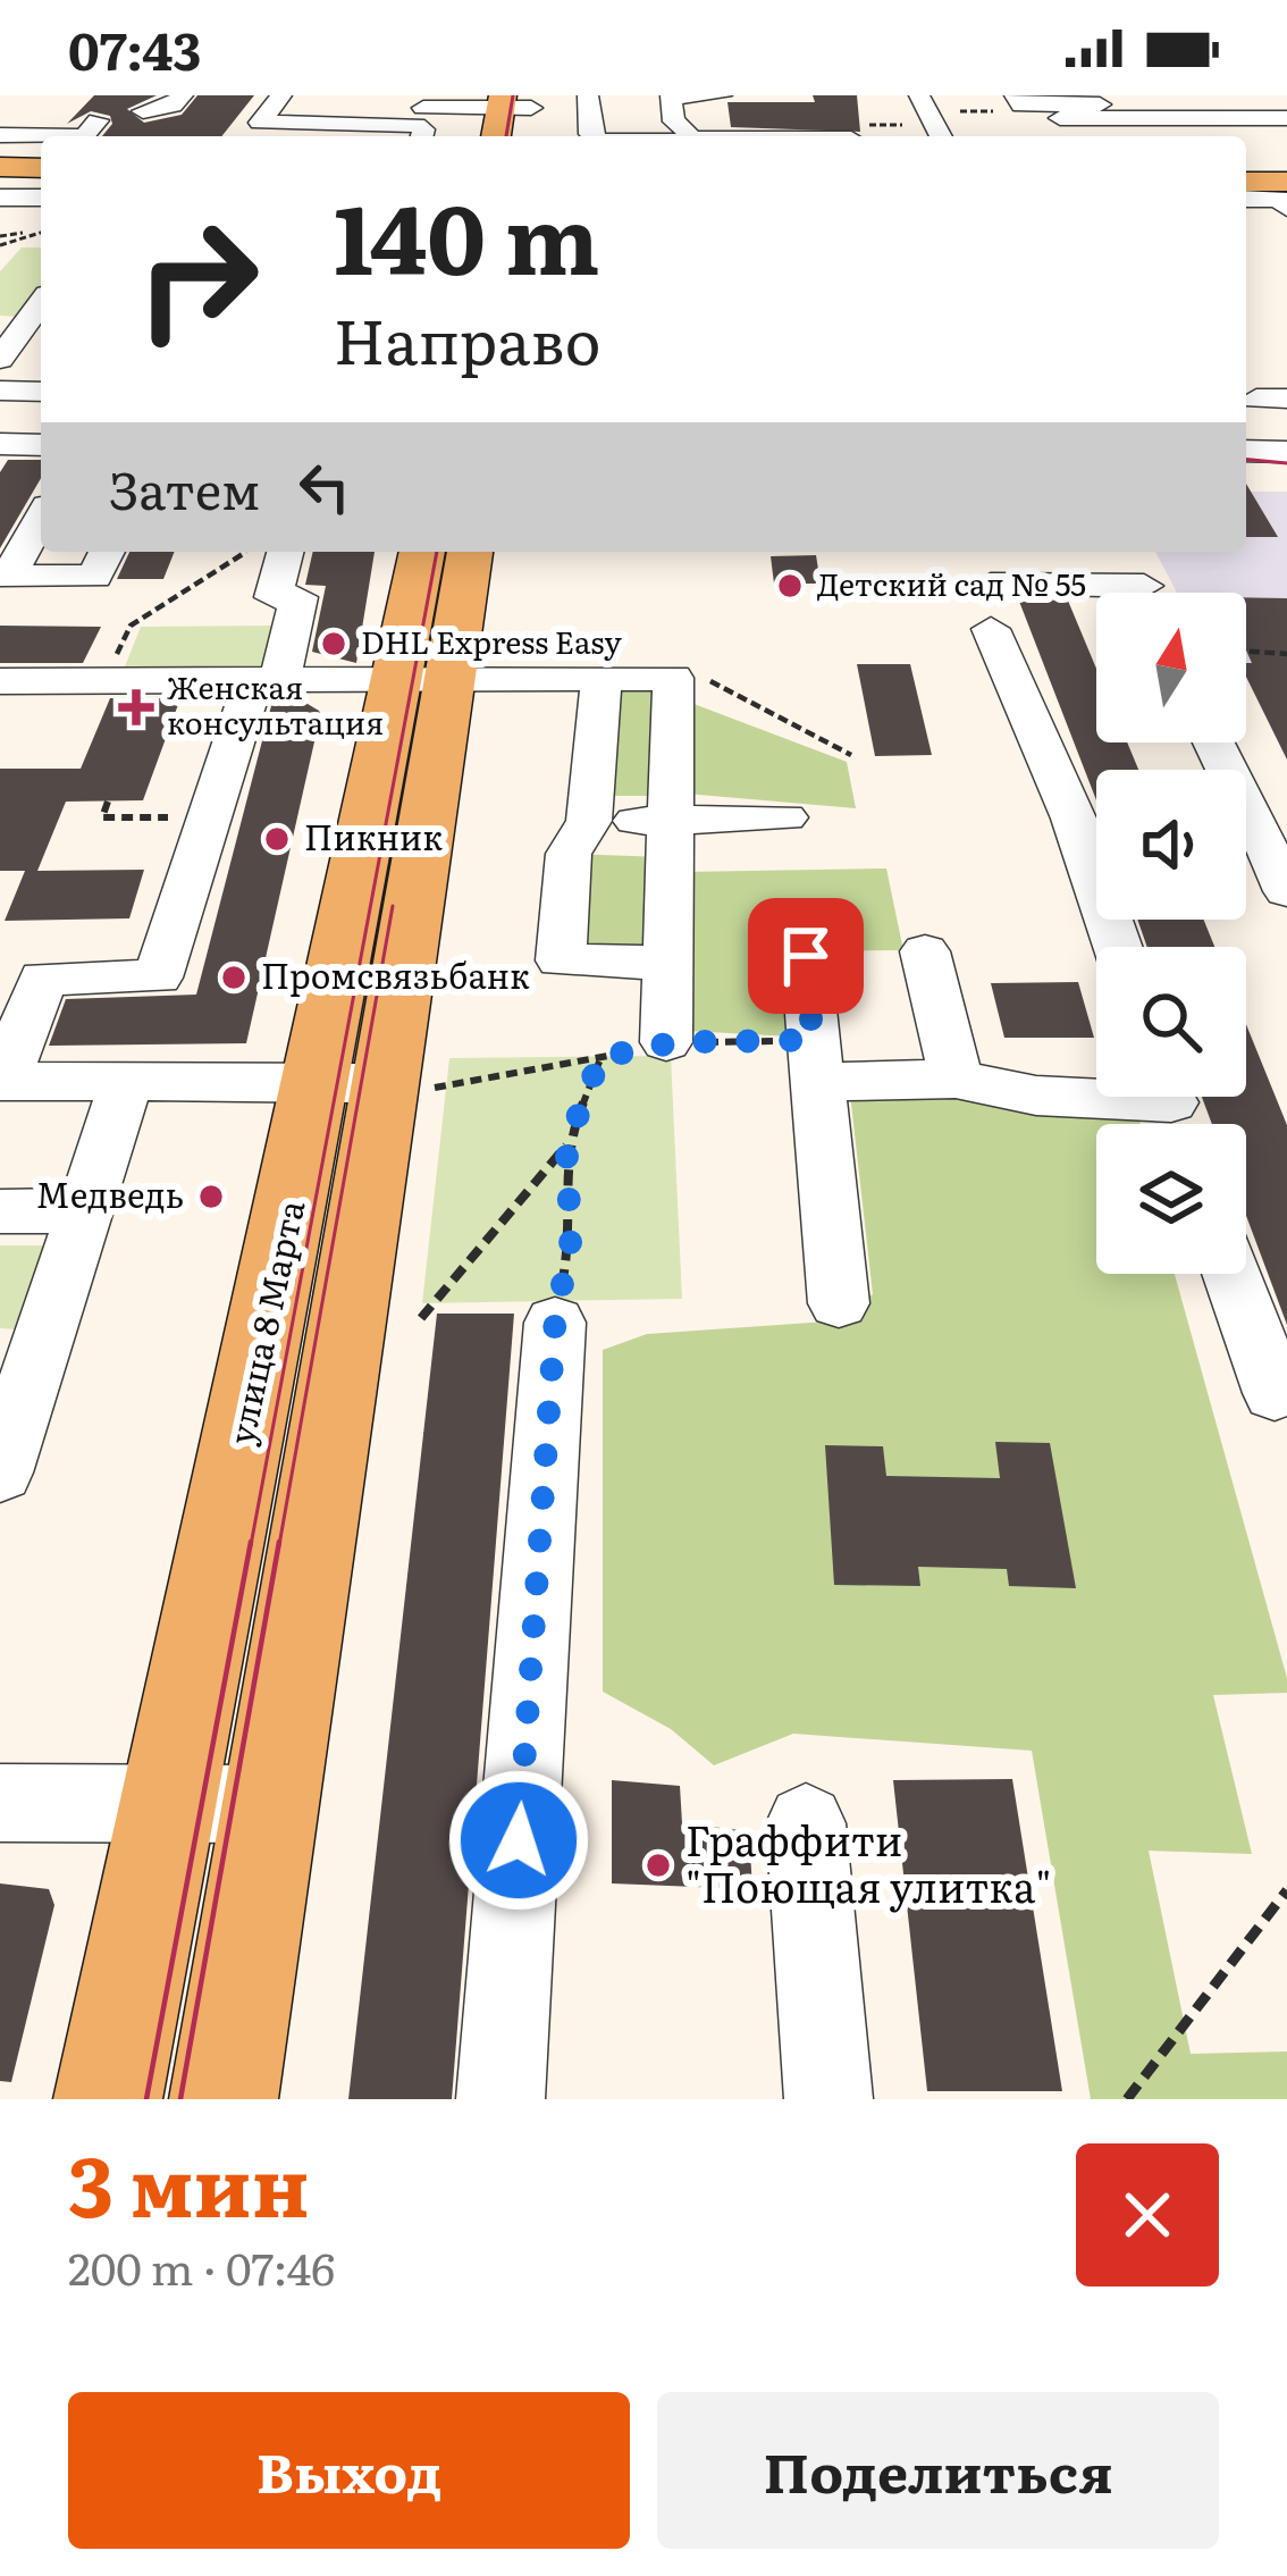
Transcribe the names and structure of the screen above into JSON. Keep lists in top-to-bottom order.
{
  "streets": {
    "main road": ["улица 8 Марта"]
  },
  "places": {
    "other": [
      "Детский сад № 55",
      "DHL Express Easy",
      "Пикник",
      "Промсвязьбанк",
      "Медведь",
      "Граффити \"Поющая улитка\""
    ],
    "health": ["Женская консультация"]
  },
  "north": "top",
  "page": {
    "status": "07:43",
    "turn": ["140 m", "Направо"],
    "then": "Затем",
    "heading": ["3 мин", "200 m · 07:46"],
    "buttons": ["Выход", "Поделиться"]
  }
}
